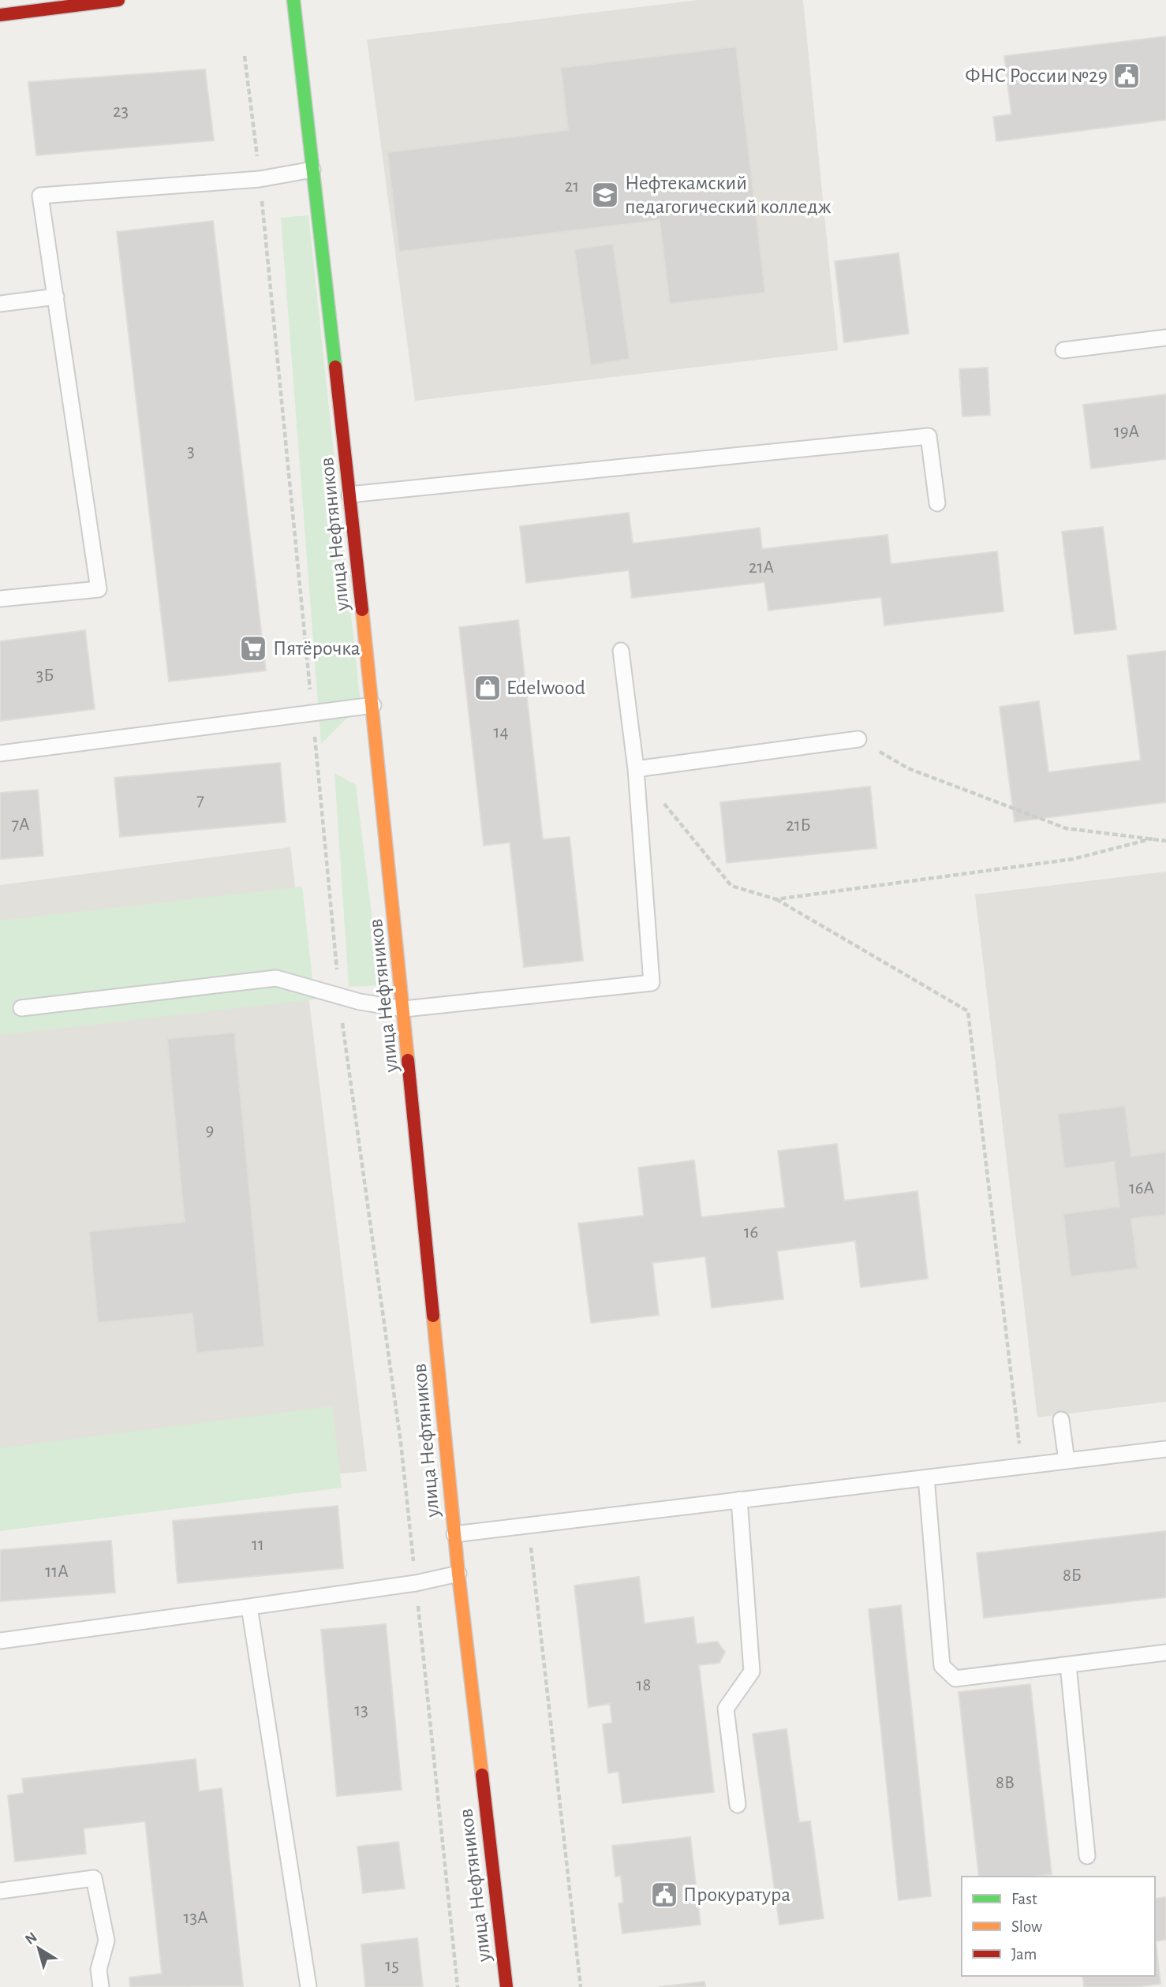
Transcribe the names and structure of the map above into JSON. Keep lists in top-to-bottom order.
{
  "streets": {
    "main road": ["улица Нефтяников"]
  },
  "places": {
    "public building": ["ФНС России №29", "Прокуратура"],
    "school or university": ["Нефтекамский педагогический колледж"],
    "supermarket": ["Пятёрочка"],
    "shop": ["Edelwood"]
  },
  "house_numbers": [
    "23",
    "21",
    "19А",
    "3",
    "21А",
    "3Б",
    "14",
    "7",
    "7А",
    "21Б",
    "9",
    "16А",
    "16",
    "11",
    "11А",
    "8Б",
    "18",
    "13",
    "8В",
    "13А",
    "15"
  ],
  "legend": ["Fast", "Slow", "Jam"],
  "north": "top left"
}
